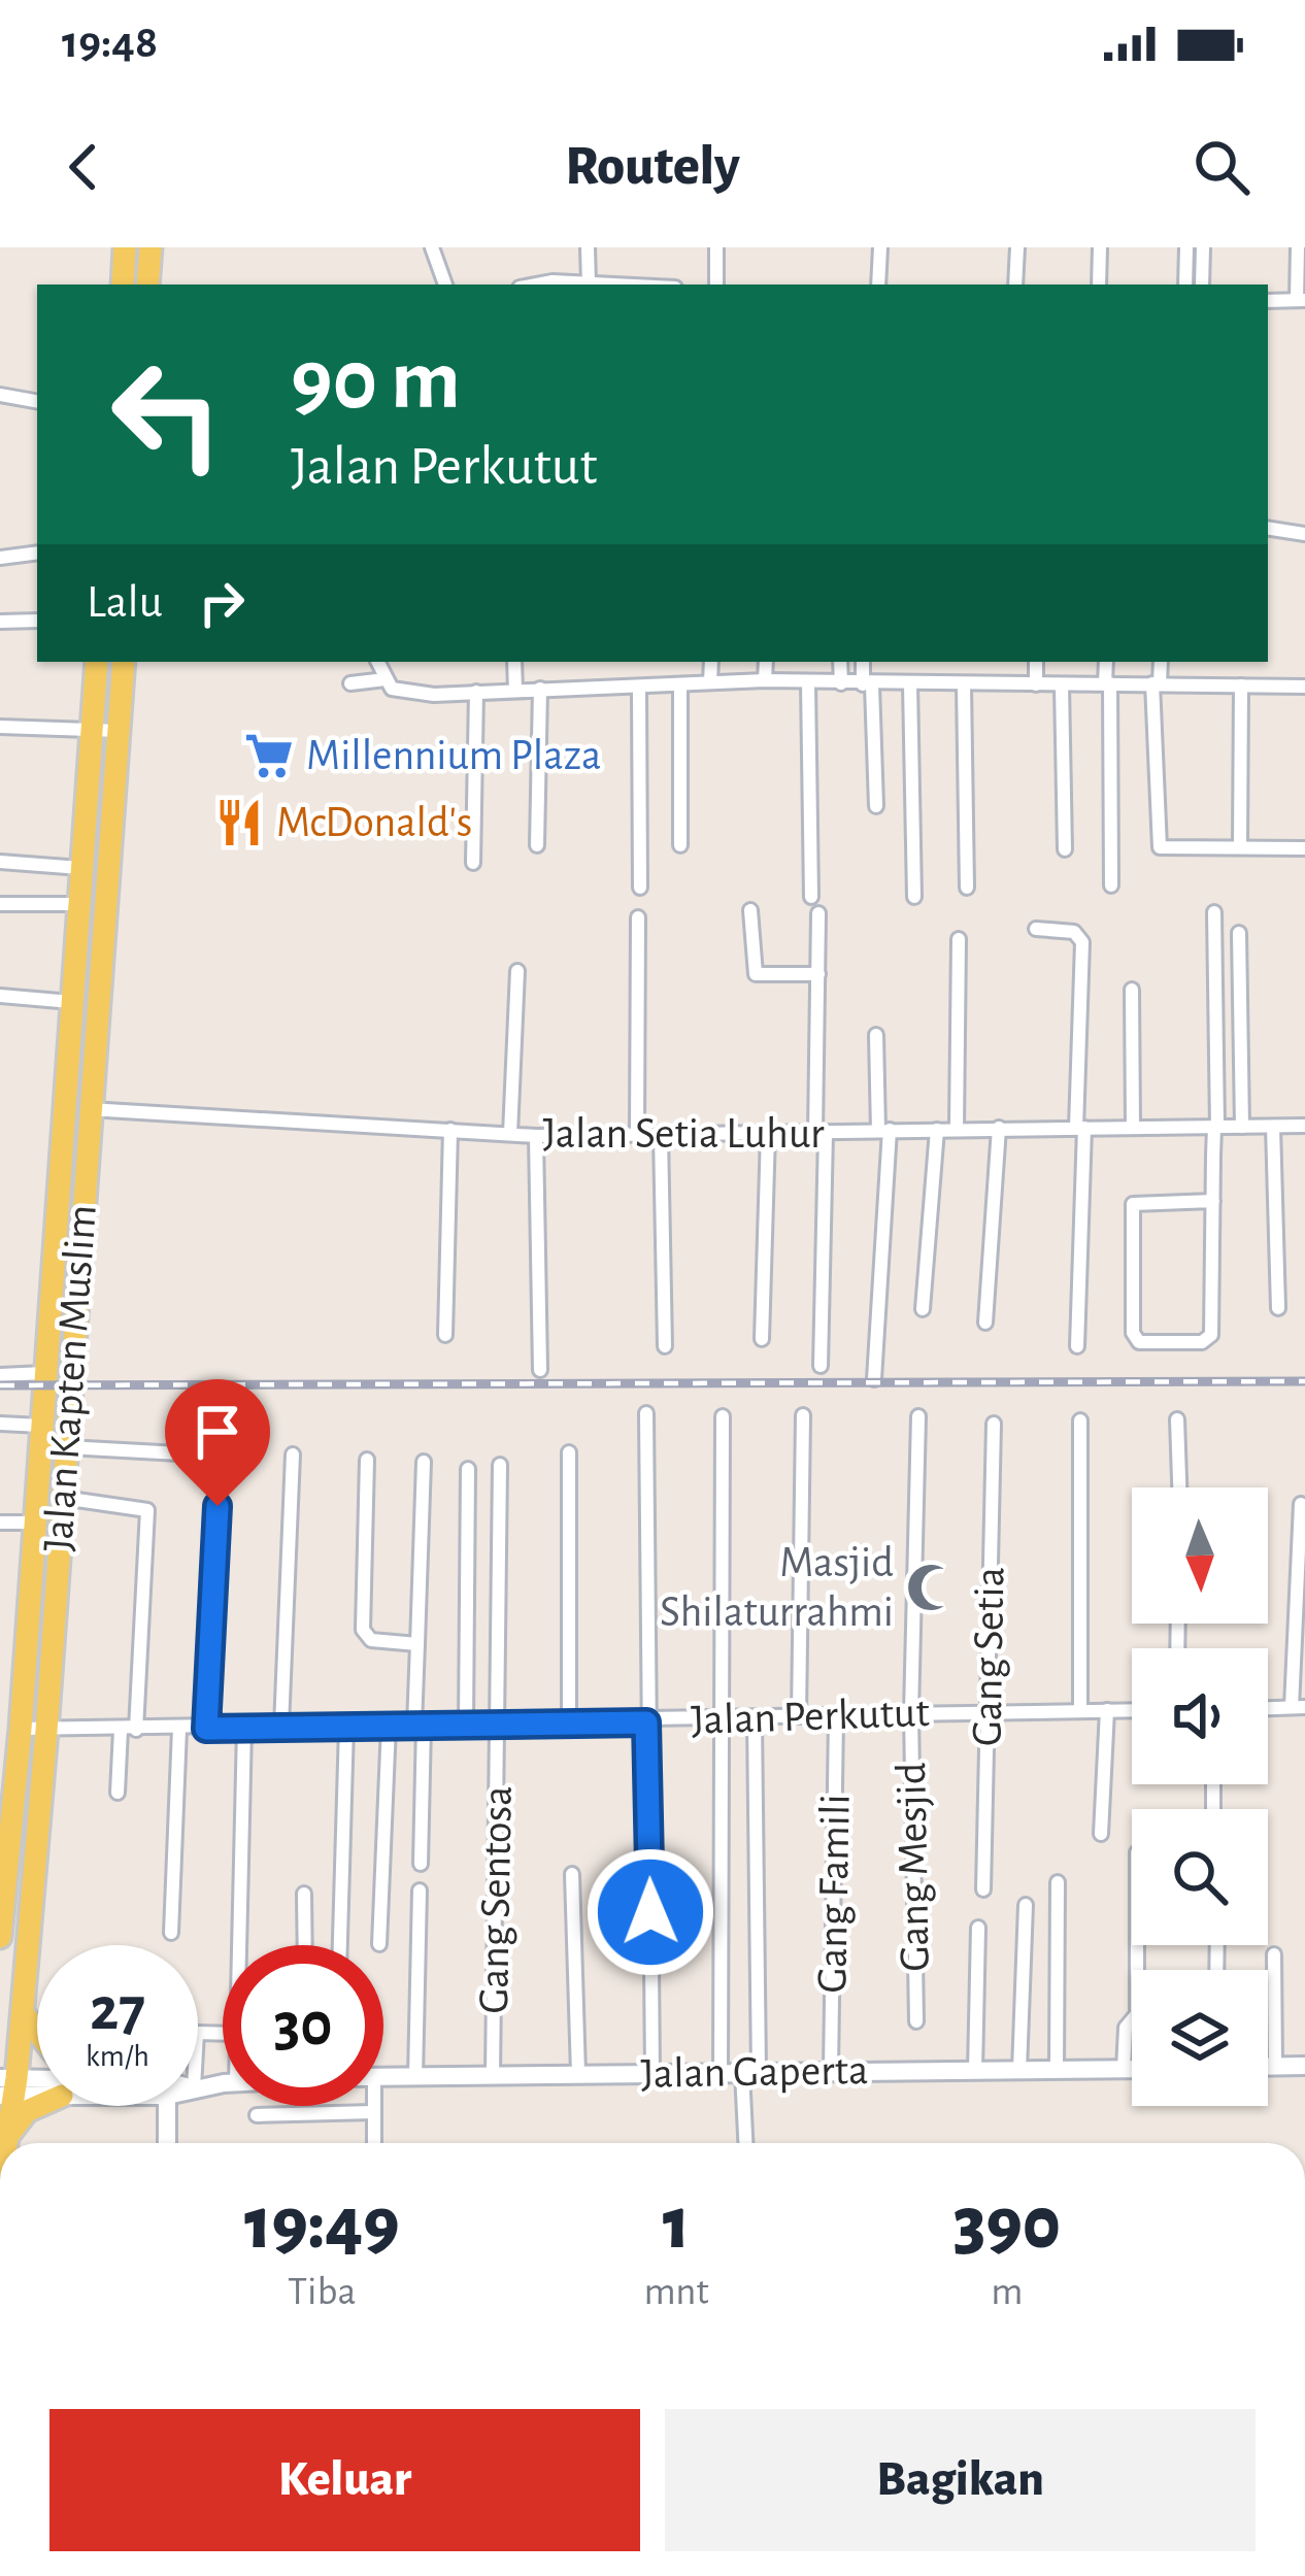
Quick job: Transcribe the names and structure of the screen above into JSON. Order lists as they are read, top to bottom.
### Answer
{
  "streets": {
    "main road": ["Jalan Kapten Muslim"],
    "street": [
      "Jalan Setia Luhur",
      "Gang Setia",
      "Jalan Perkutut",
      "Gang Mesjid",
      "Gang Famili",
      "Gang Sentosa",
      "Jalan Gaperta"
    ]
  },
  "crossings": [
    ["Jalan Setia Luhur", "Jalan Kapten Muslim"],
    ["Jalan Kapten Muslim", "Jalan Perkutut"],
    ["Gang Setia", "Jalan Perkutut"],
    ["Jalan Perkutut", "Gang Mesjid"],
    ["Jalan Perkutut", "Gang Famili"],
    ["Jalan Perkutut", "Gang Sentosa"],
    ["Gang Famili", "Jalan Gaperta"],
    ["Gang Sentosa", "Jalan Gaperta"]
  ],
  "places": {
    "supermarket": ["Millennium Plaza"],
    "restaurant": ["McDonald's"],
    "mosque": ["Masjid Shilaturrahmi"]
  },
  "north": "bottom",
  "page": {
    "status": "19:48",
    "header": "Routely",
    "turn": ["90 m", "Jalan Perkutut"],
    "then": "Lalu",
    "speed": "27 km/h",
    "limit": "30",
    "eta": [
      "19:49",
      "Tiba",
      "1",
      "mnt",
      "390",
      "m"
    ],
    "buttons": ["Keluar", "Bagikan"]
  }
}
